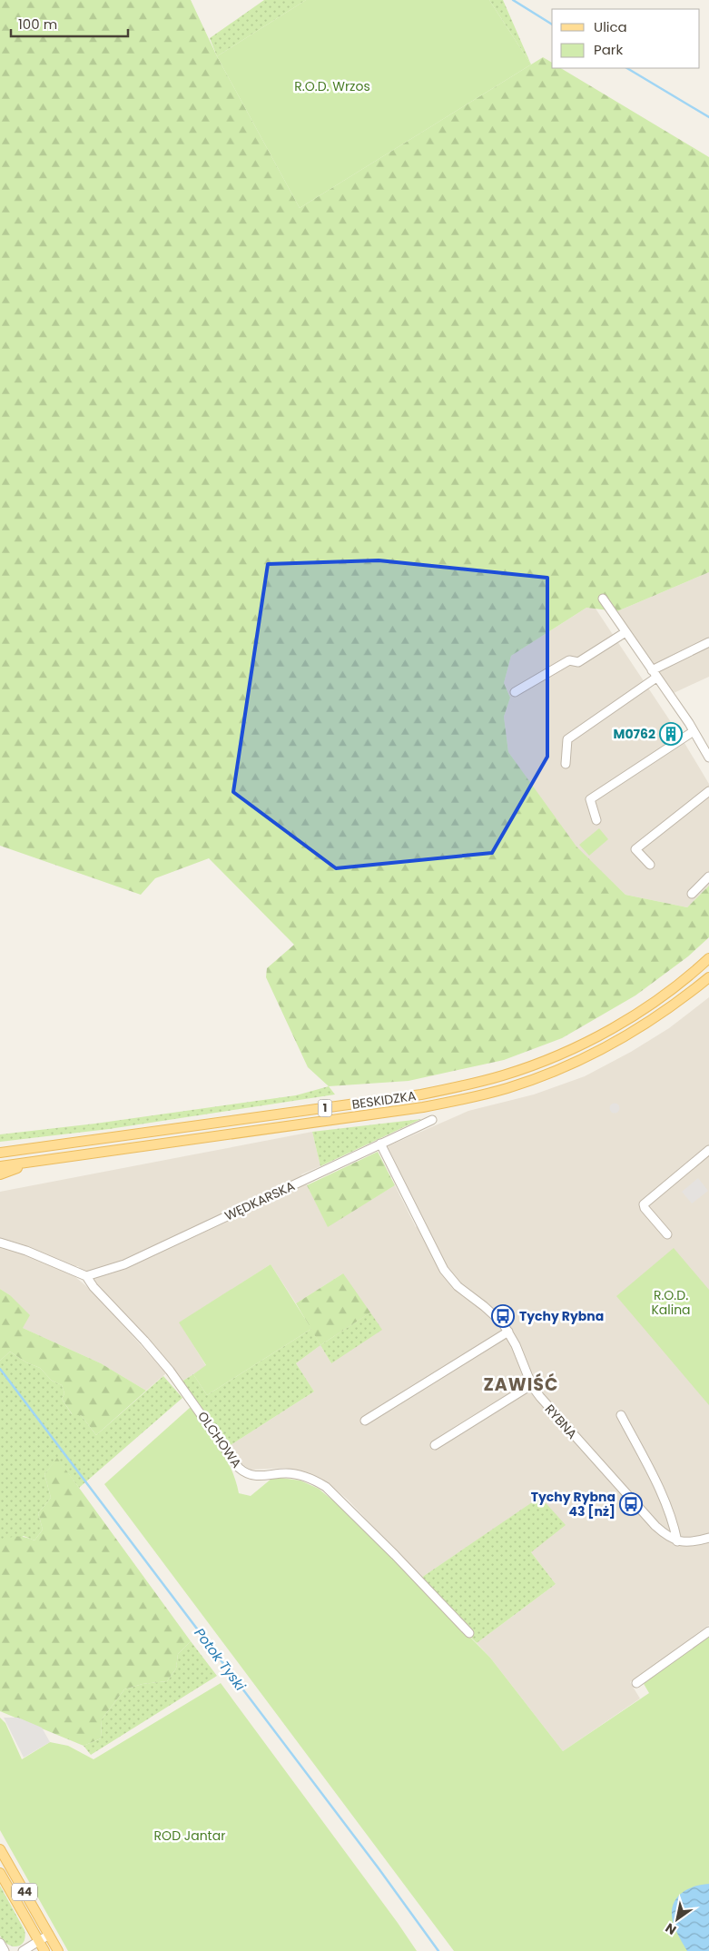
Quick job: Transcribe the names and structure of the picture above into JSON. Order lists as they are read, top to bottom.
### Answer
{
  "streets": {
    "main road": ["BESKIDZKA", "1", "44"],
    "street": ["WĘDKARSKA", "RYBNA", "OLCHOWA"]
  },
  "crossings": [
    ["WĘDKARSKA", "RYBNA"],
    ["WĘDKARSKA", "OLCHOWA"]
  ],
  "districts": ["ZAWIŚĆ"],
  "water": ["Potok Tyski"],
  "parks": ["R.O.D. Wrzos", "R.O.D. Kalina", "ROD Jantar"],
  "places": {
    "building": ["M0762"],
    "bus stop": ["Tychy Rybna", "Tychy Rybna 43 [nż]"]
  },
  "legend": ["Ulica", "Park"],
  "scale_bar": "100 m",
  "north": "bottom left"
}
